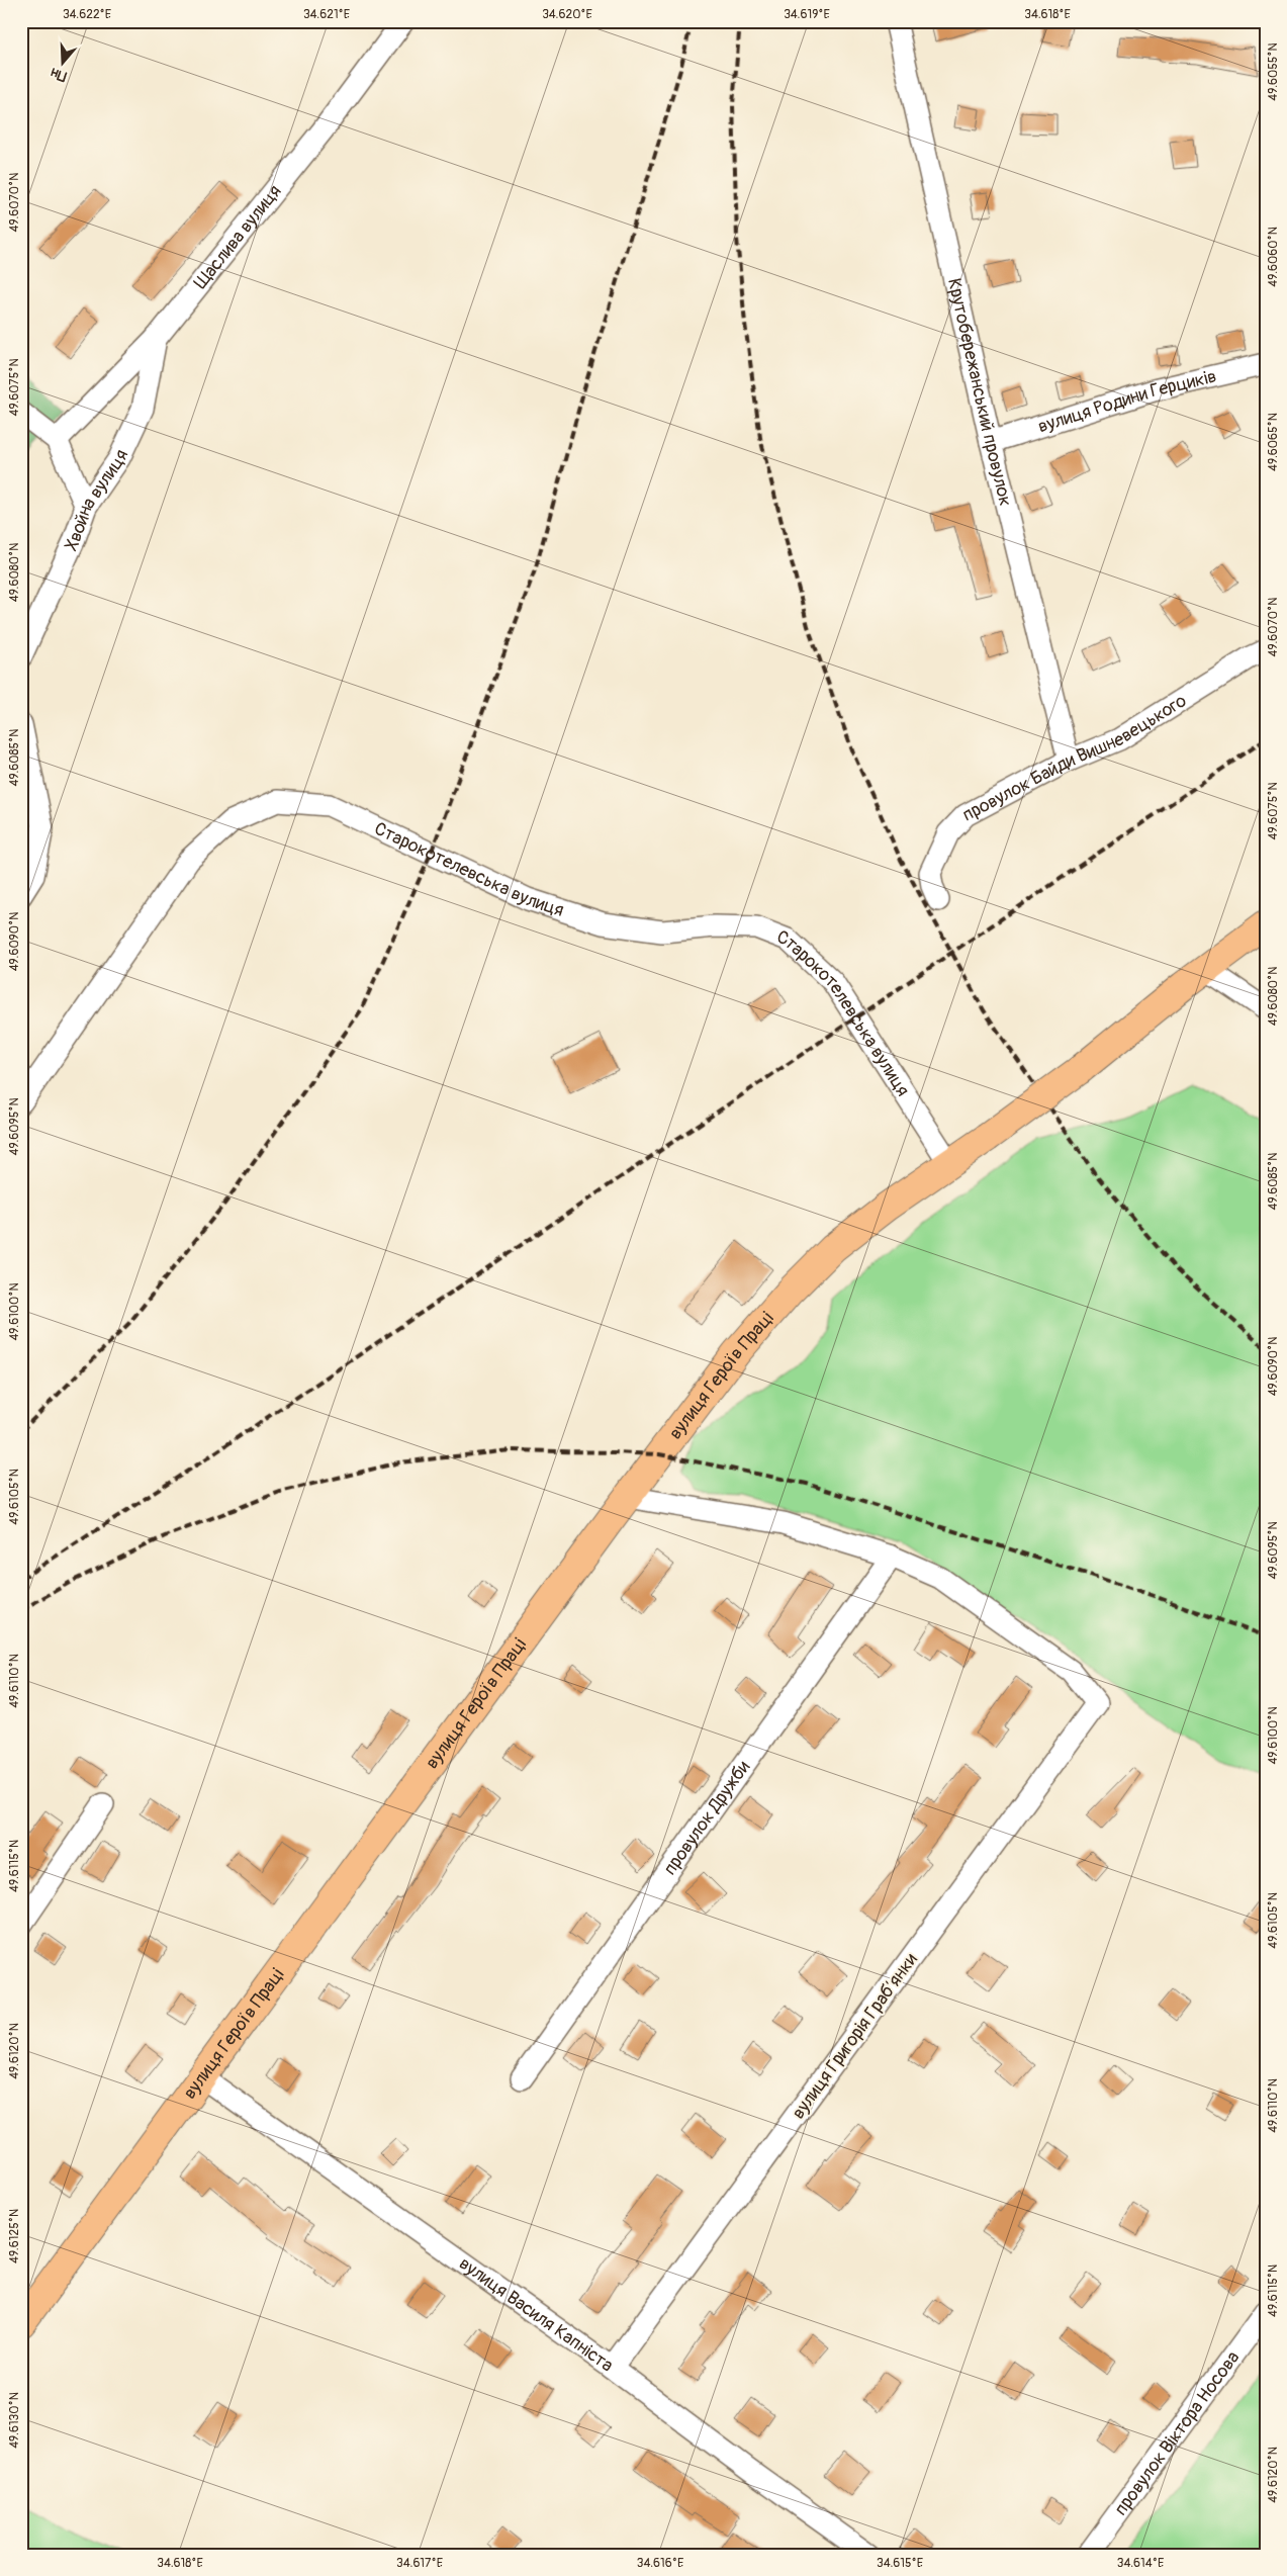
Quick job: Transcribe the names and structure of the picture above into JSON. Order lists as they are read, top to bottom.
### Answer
{
  "streets": {
    "main road": ["вулиця Героїв Праці"],
    "street": [
      "Щаслива вулиця",
      "Крутобережанський провулок",
      "вулиця Родини Герциків",
      "Хвойна вулиця",
      "провулок Байди Вишневецького",
      "Старокотелевська вулиця",
      "провулок Дружби",
      "вулиця Григорія Грабʼянки",
      "вулиця Василя Капніста",
      "провулок Віктора Носова"
    ]
  },
  "crossings": [
    ["Щаслива вулиця", "Хвойна вулиця"],
    ["Крутобережанський провулок", "вулиця Родини Герциків"],
    ["Крутобережанський провулок", "провулок Байди Вишневецького"],
    ["Старокотелевська вулиця", "вулиця Героїв Праці"],
    ["вулиця Героїв Праці", "вулиця Василя Капніста"],
    ["провулок Дружби", "вулиця Григорія Грабʼянки"],
    ["вулиця Григорія Грабʼянки", "вулиця Василя Капніста"]
  ],
  "north": "bottom",
  "coordinates": [
    "34.622°E",
    "34.621°E",
    "34.620°E",
    "34.619°E",
    "34.618°E",
    "49.6055°N",
    "49.6070°N",
    "49.6060°N",
    "49.6075°N",
    "49.6065°N",
    "49.6080°N",
    "49.6085°N",
    "49.6090°N",
    "49.6095°N",
    "49.6100°N",
    "49.6105°N",
    "49.6110°N",
    "49.6115°N",
    "49.6120°N",
    "49.6125°N",
    "49.6130°N",
    "34.617°E",
    "34.616°E",
    "34.615°E",
    "34.614°E"
  ]
}
